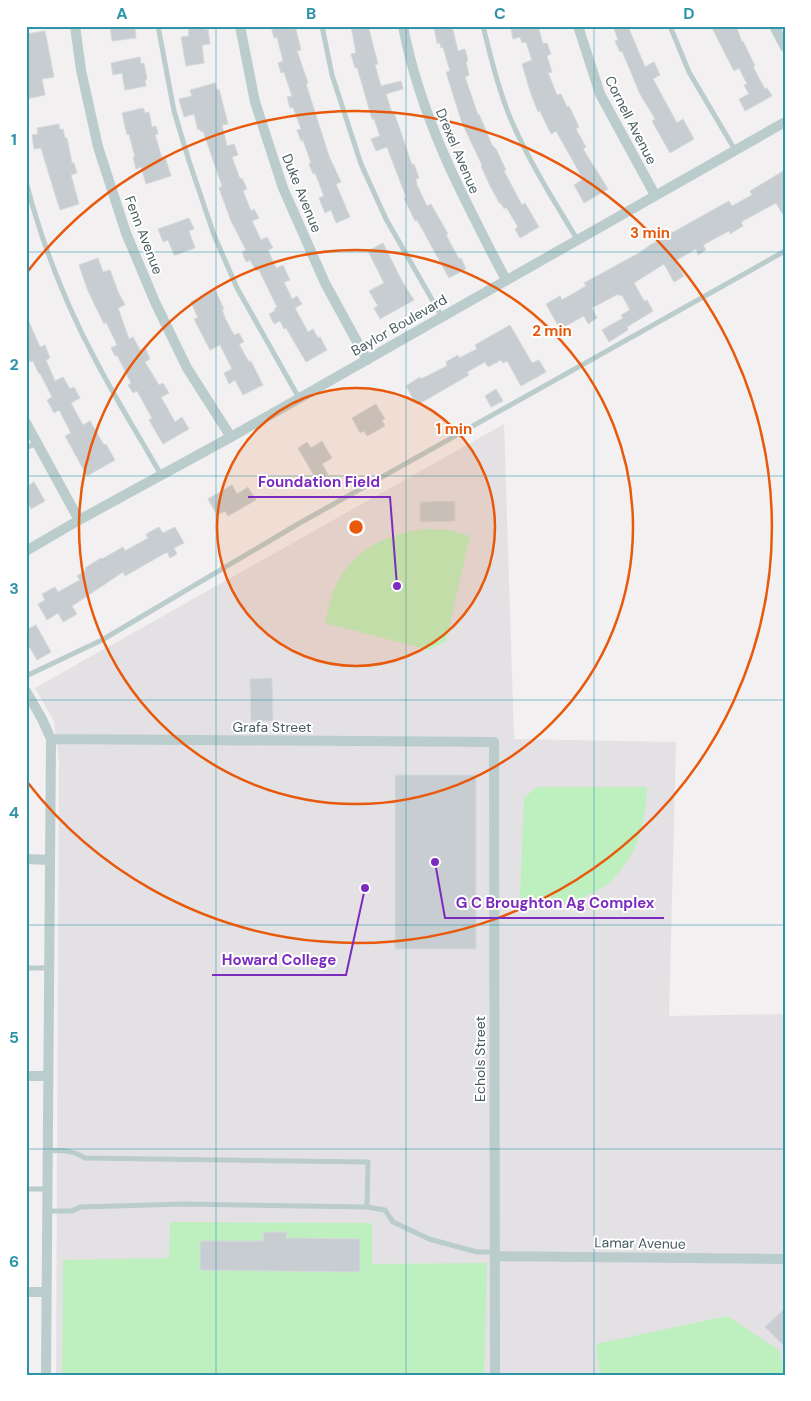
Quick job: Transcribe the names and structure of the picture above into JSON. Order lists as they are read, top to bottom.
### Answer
{
  "streets": {
    "street": [
      "Cornell Avenue",
      "Drexel Avenue",
      "Duke Avenue",
      "Fenn Avenue",
      "Baylor Boulevard",
      "Grafa Street",
      "Echols Street",
      "Lamar Avenue"
    ]
  },
  "crossings": [
    ["Cornell Avenue", "Baylor Boulevard"],
    ["Drexel Avenue", "Baylor Boulevard"],
    ["Duke Avenue", "Baylor Boulevard"],
    ["Fenn Avenue", "Baylor Boulevard"],
    ["Grafa Street", "Echols Street"],
    ["Echols Street", "Lamar Avenue"]
  ],
  "places": ["Foundation Field", "G C Broughton Ag Complex", "Howard College"],
  "grid": {
    "columns": [
      "A",
      "B",
      "C",
      "D"
    ],
    "rows": [
      "1",
      "2",
      "3",
      "4",
      "5",
      "6"
    ]
  },
  "rings": ["3 min", "2 min", "1 min"]
}
